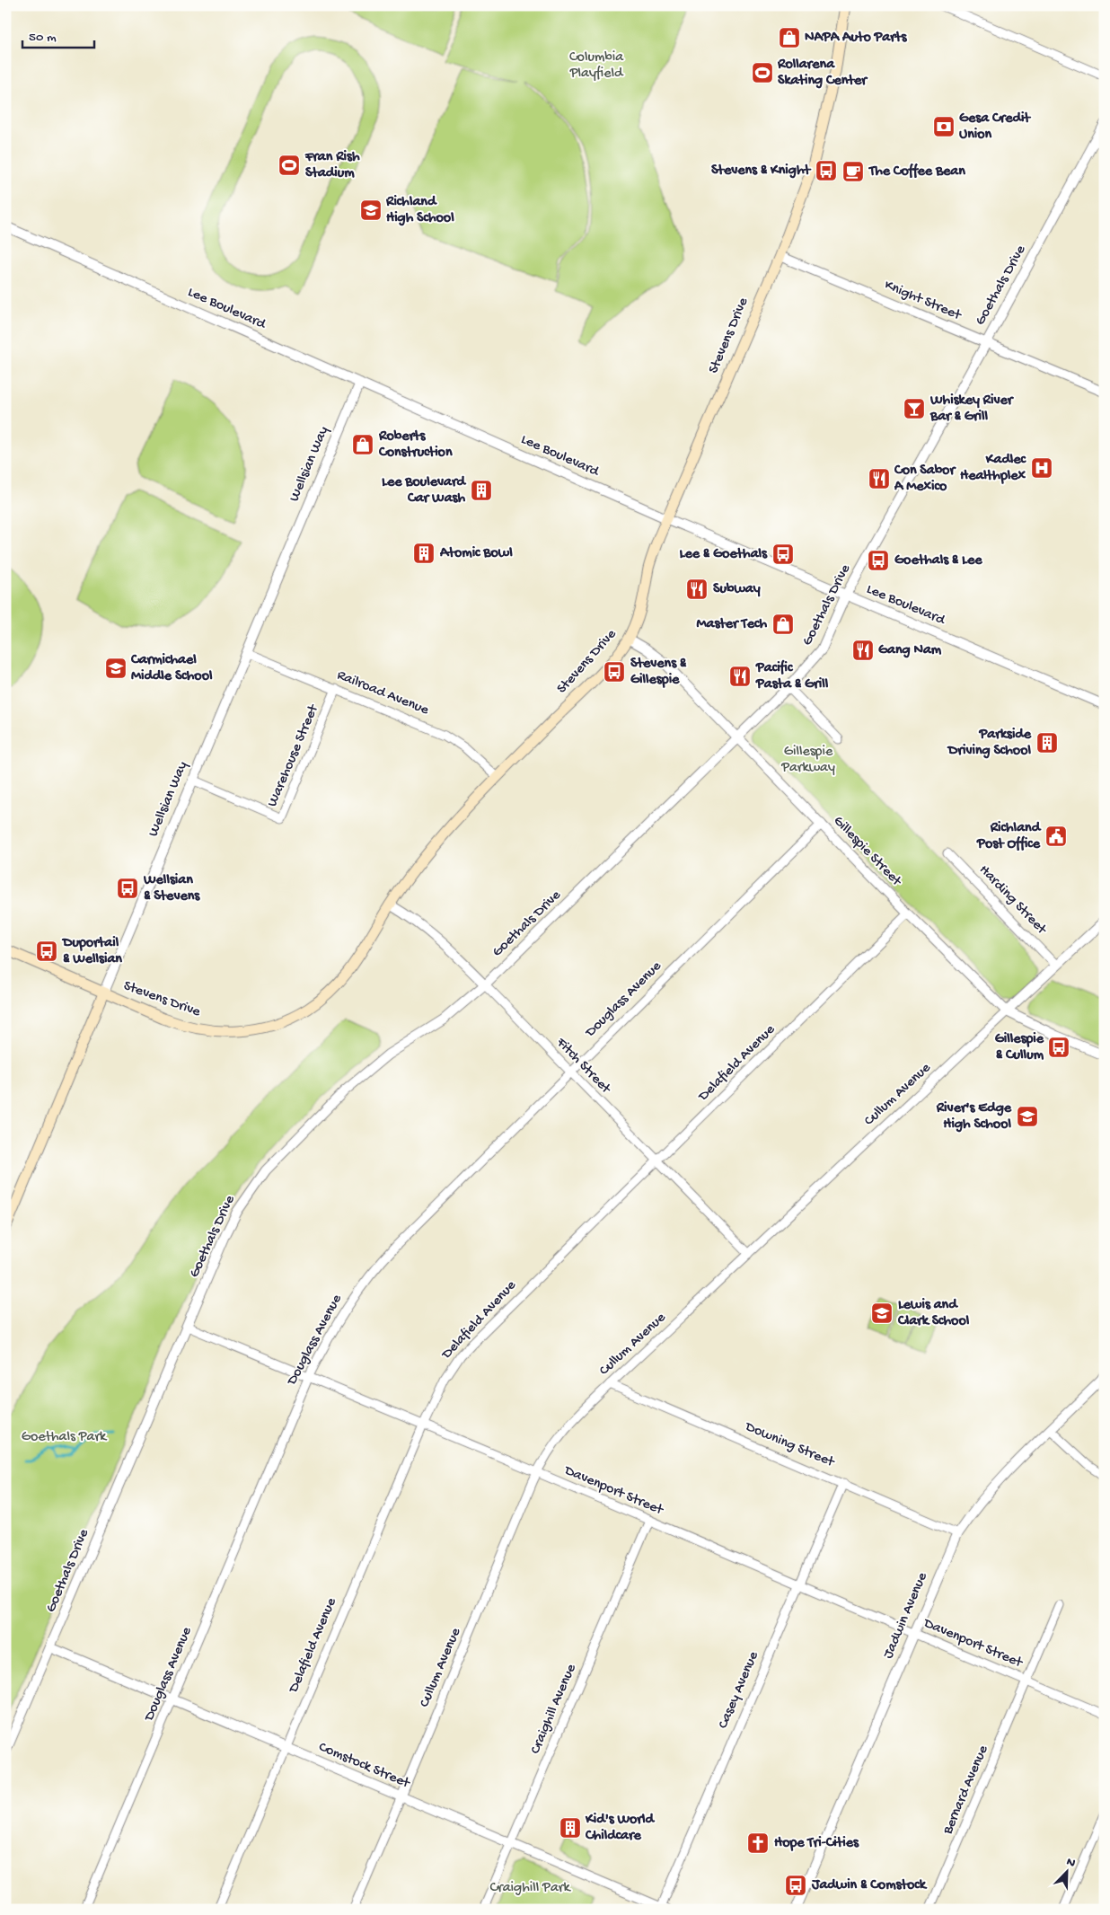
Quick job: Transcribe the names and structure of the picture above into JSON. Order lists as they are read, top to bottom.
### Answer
{
  "streets": {
    "main road": ["Stevens Drive", "Wellsian Way"],
    "street": [
      "Goethals Drive",
      "Knight Street",
      "Lee Boulevard",
      "Railroad Avenue",
      "Warehouse Street",
      "Gillespie Street",
      "Harding Street",
      "Douglass Avenue",
      "Delafield Avenue",
      "Fitch Street",
      "Cullum Avenue",
      "Downing Street",
      "Davenport Street",
      "Jadwin Avenue",
      "Casey Avenue",
      "Craighill Avenue",
      "Comstock Street",
      "Bernard Avenue"
    ]
  },
  "crossings": [
    ["Goethals Drive", "Knight Street"],
    ["Goethals Drive", "Lee Boulevard"],
    ["Goethals Drive", "Gillespie Street"],
    ["Goethals Drive", "Fitch Street"],
    ["Goethals Drive", "Davenport Street"],
    ["Goethals Drive", "Comstock Street"],
    ["Knight Street", "Stevens Drive"],
    ["Lee Boulevard", "Stevens Drive"],
    ["Lee Boulevard", "Wellsian Way"],
    ["Stevens Drive", "Wellsian Way"],
    ["Stevens Drive", "Railroad Avenue"],
    ["Stevens Drive", "Gillespie Street"],
    ["Stevens Drive", "Fitch Street"],
    ["Wellsian Way", "Railroad Avenue"],
    ["Wellsian Way", "Warehouse Street"],
    ["Railroad Avenue", "Warehouse Street"],
    ["Gillespie Street", "Douglass Avenue"],
    ["Gillespie Street", "Delafield Avenue"],
    ["Gillespie Street", "Cullum Avenue"],
    ["Harding Street", "Cullum Avenue"],
    ["Douglass Avenue", "Fitch Street"],
    ["Douglass Avenue", "Davenport Street"],
    ["Douglass Avenue", "Comstock Street"],
    ["Delafield Avenue", "Fitch Street"],
    ["Delafield Avenue", "Davenport Street"],
    ["Delafield Avenue", "Comstock Street"],
    ["Fitch Street", "Cullum Avenue"],
    ["Cullum Avenue", "Downing Street"],
    ["Cullum Avenue", "Davenport Street"],
    ["Cullum Avenue", "Comstock Street"],
    ["Downing Street", "Jadwin Avenue"],
    ["Downing Street", "Casey Avenue"],
    ["Davenport Street", "Jadwin Avenue"],
    ["Davenport Street", "Casey Avenue"],
    ["Davenport Street", "Craighill Avenue"],
    ["Davenport Street", "Bernard Avenue"],
    ["Casey Avenue", "Comstock Street"],
    ["Craighill Avenue", "Comstock Street"]
  ],
  "parks": [
    "Columbia Playfield",
    "Gillespie Parkway",
    "Goethals Park",
    "Craighill Park"
  ],
  "places": {
    "shop": ["NAPA Auto Parts", "Roberts Construction", "Master Tech"],
    "sports": ["Rollarena Skating Center", "Fran Rish Stadium"],
    "bank": ["Gesa Credit Union"],
    "bus stop": [
      "Stevens & Knight",
      "Lee & Goethals",
      "Goethals & Lee",
      "Stevens & Gillespie",
      "Wellsian & Stevens",
      "Duportail & Wellsian",
      "Gillespie & Cullum",
      "Jadwin & Comstock"
    ],
    "cafe": ["The Coffee Bean"],
    "school or university": [
      "Richland High School",
      "Carmichael Middle School",
      "River's Edge High School",
      "Lewis and Clark School"
    ],
    "bar": ["Whiskey River Bar & Grill"],
    "hospital": ["Kadlec Healthplex"],
    "restaurant": [
      "Con Sabor A Mexico",
      "Subway",
      "Gang Nam",
      "Pacific Pasta & Grill"
    ],
    "building": [
      "Lee Boulevard Car Wash",
      "Atomic Bowl",
      "Parkside Driving School",
      "Kid's World Childcare"
    ],
    "public building": ["Richland Post Office"],
    "church": ["Hope Tri-Cities"]
  },
  "scale_bar": "50 m",
  "north": "top right"
}
